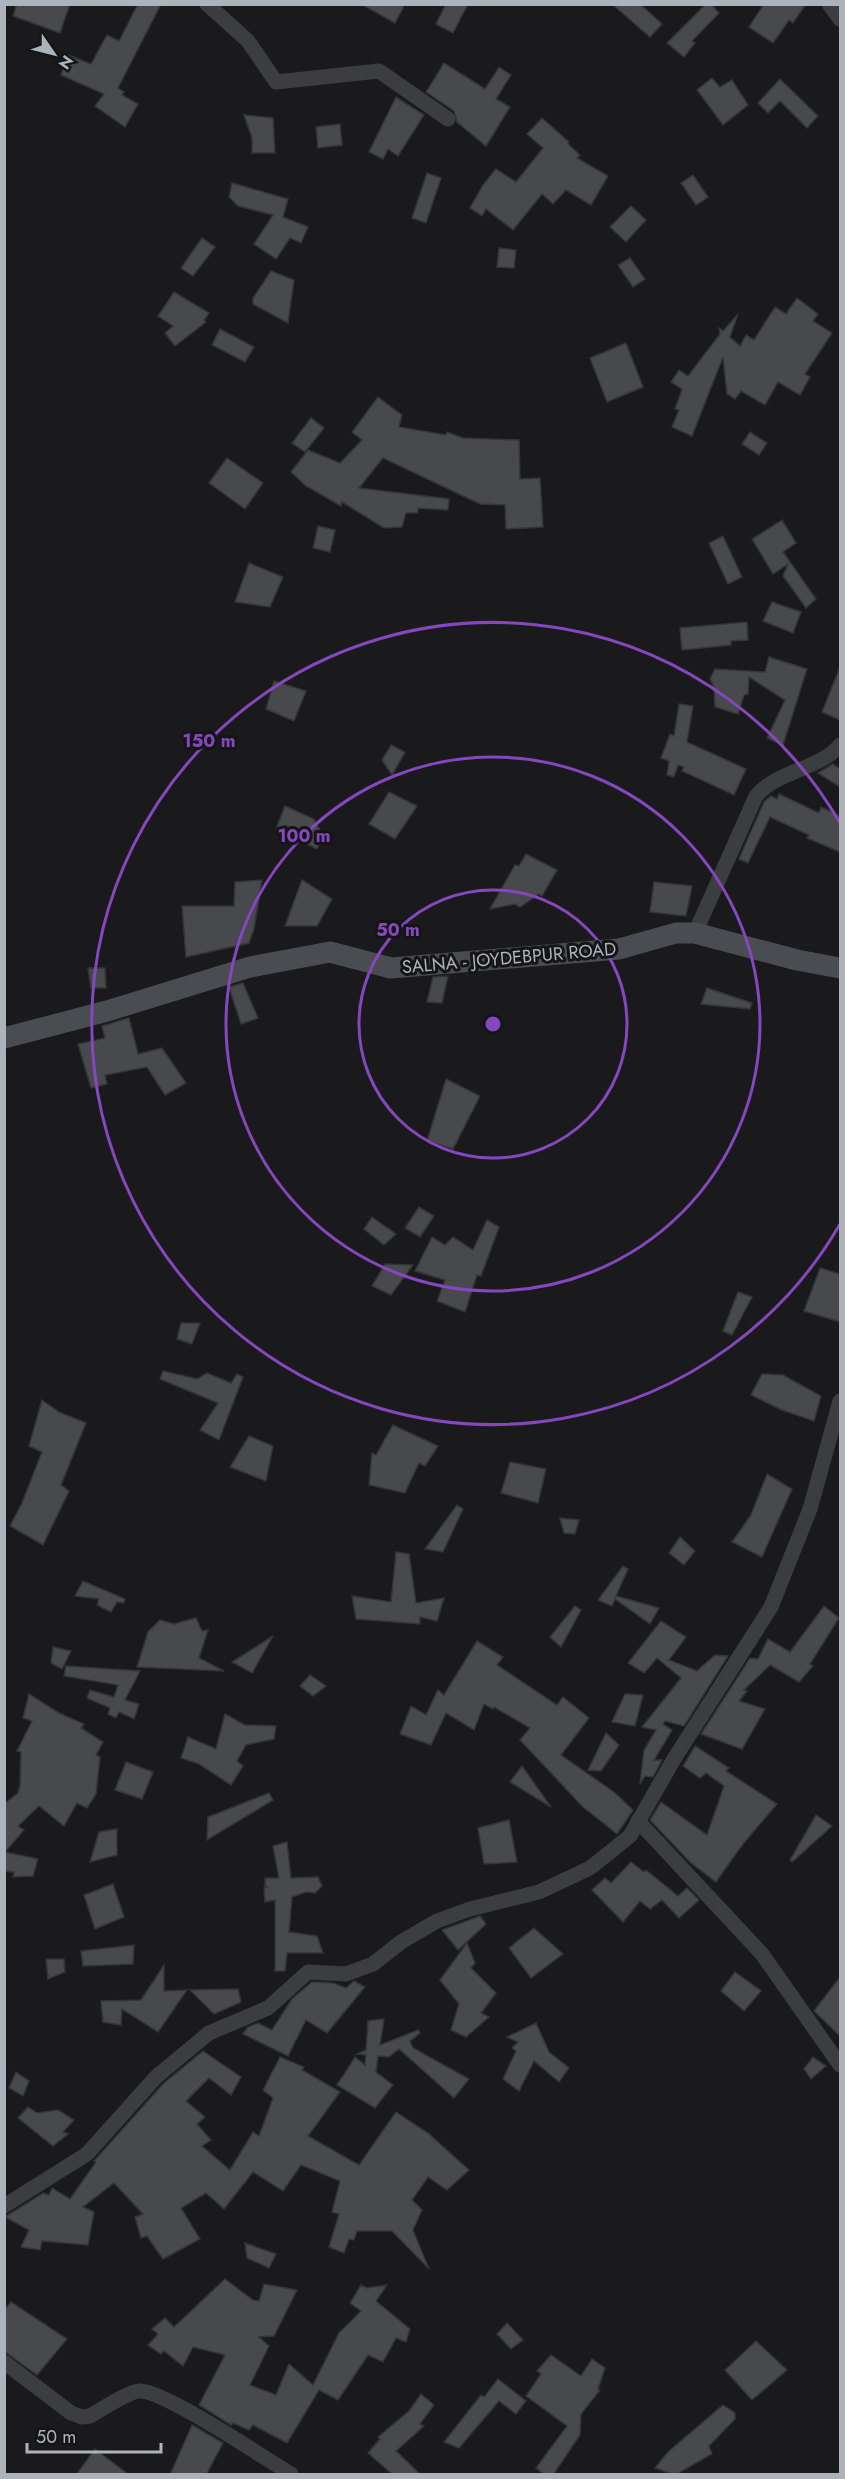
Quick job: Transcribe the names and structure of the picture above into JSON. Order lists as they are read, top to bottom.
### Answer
{
  "streets": {
    "main road": ["SALNA - JOYDEBPUR ROAD"]
  },
  "scale_bar": "50 m",
  "north": "bottom right",
  "rings": ["150 m", "100 m", "50 m"]
}
